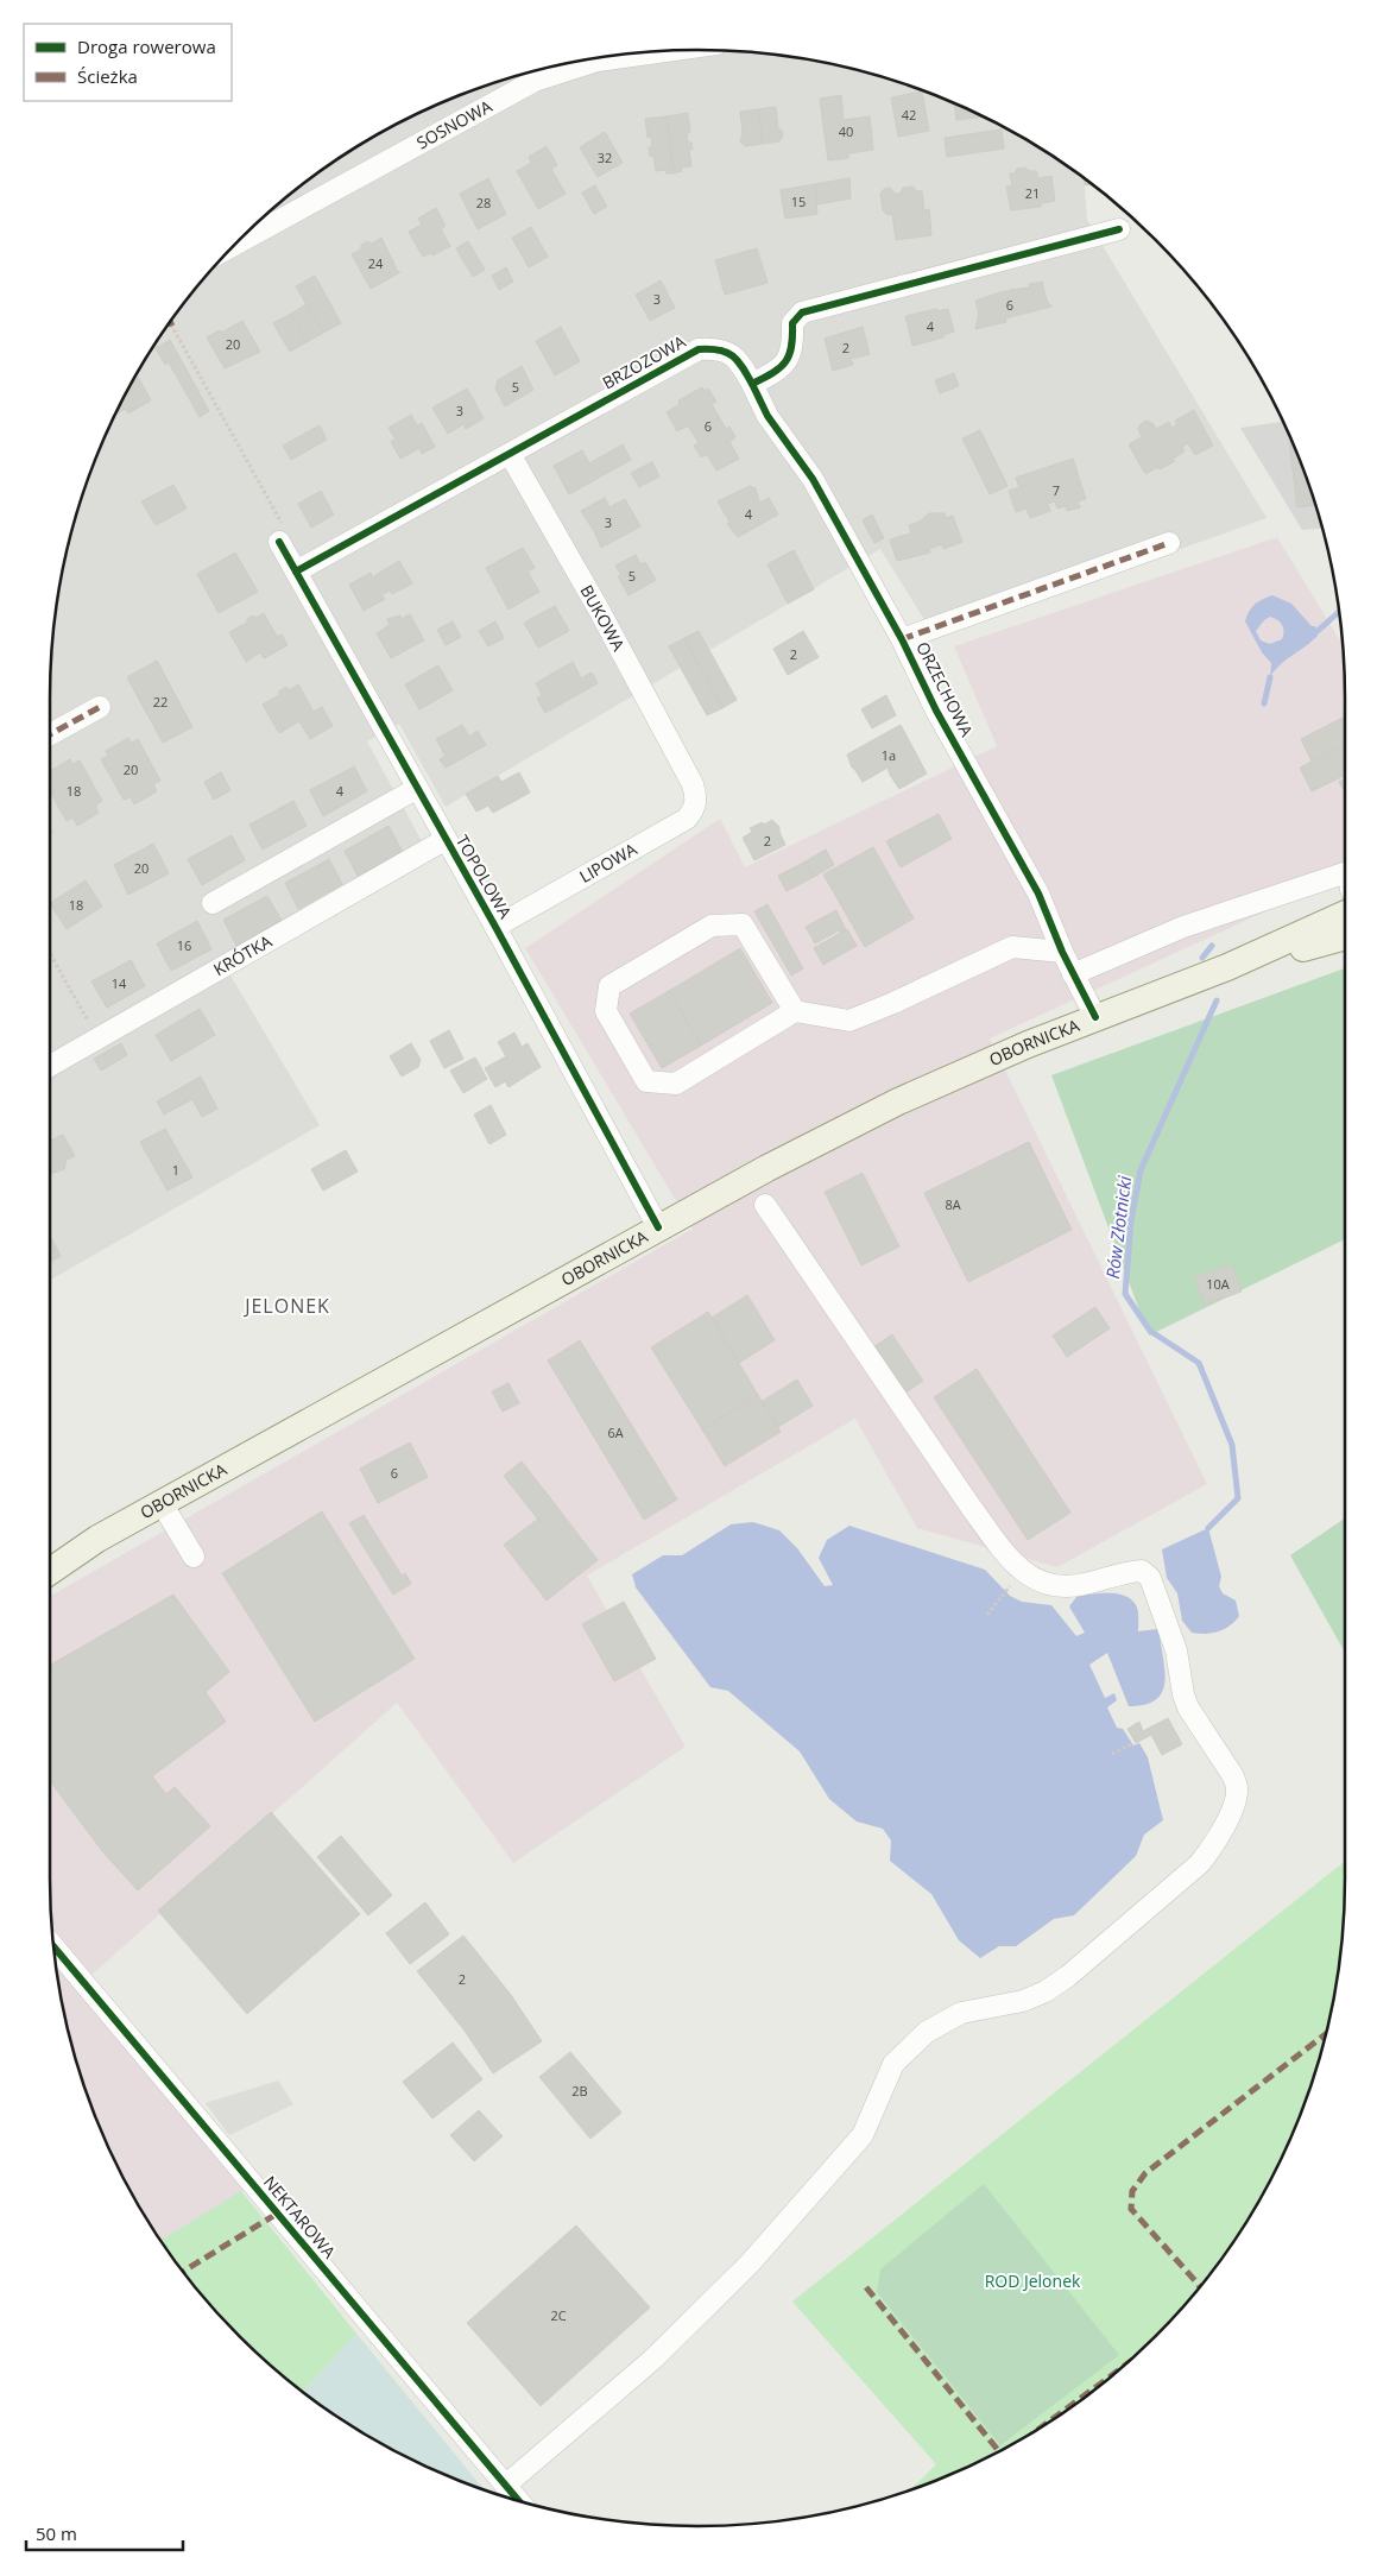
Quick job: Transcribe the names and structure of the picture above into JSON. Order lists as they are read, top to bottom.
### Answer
{
  "streets": {
    "main road": ["OBORNICKA"],
    "street": [
      "SOSNOWA",
      "BRZOZOWA",
      "BUKOWA",
      "ORZECHOWA",
      "LIPOWA",
      "TOPOLOWA",
      "KRÓTKA",
      "NEKTAROWA"
    ]
  },
  "crossings": [
    ["BRZOZOWA", "BUKOWA"],
    ["BRZOZOWA", "ORZECHOWA"],
    ["BRZOZOWA", "TOPOLOWA"],
    ["BUKOWA", "LIPOWA"],
    ["ORZECHOWA", "OBORNICKA"],
    ["LIPOWA", "TOPOLOWA"],
    ["TOPOLOWA", "KRÓTKA"],
    ["TOPOLOWA", "OBORNICKA"]
  ],
  "districts": ["JELONEK"],
  "water": ["Rów Złotnicki"],
  "parks": ["ROD Jelonek"],
  "house_numbers": [
    "42",
    "40",
    "32",
    "21",
    "15",
    "28",
    "24",
    "3",
    "6",
    "4",
    "20",
    "2",
    "5",
    "3",
    "6",
    "7",
    "4",
    "3",
    "5",
    "2",
    "22",
    "1a",
    "20",
    "18",
    "4",
    "2",
    "20",
    "18",
    "16",
    "14",
    "1",
    "8A",
    "10A",
    "6A",
    "6",
    "2",
    "2B",
    "2C"
  ],
  "legend": ["Droga rowerowa", "Ścieżka"],
  "scale_bar": "50 m"
}
